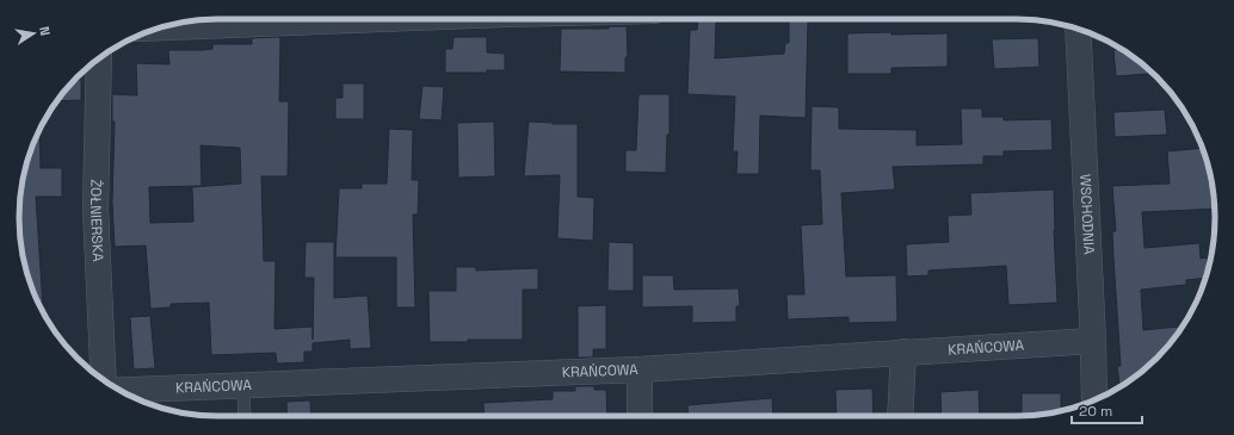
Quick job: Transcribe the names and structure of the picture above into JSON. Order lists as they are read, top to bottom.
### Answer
{
  "streets": {
    "street": ["WSCHODNIA", "ŻOŁNIERSKA", "KRAŃCOWA"]
  },
  "crossings": [
    ["WSCHODNIA", "KRAŃCOWA"]
  ],
  "scale_bar": "20 m",
  "north": "right"
}
